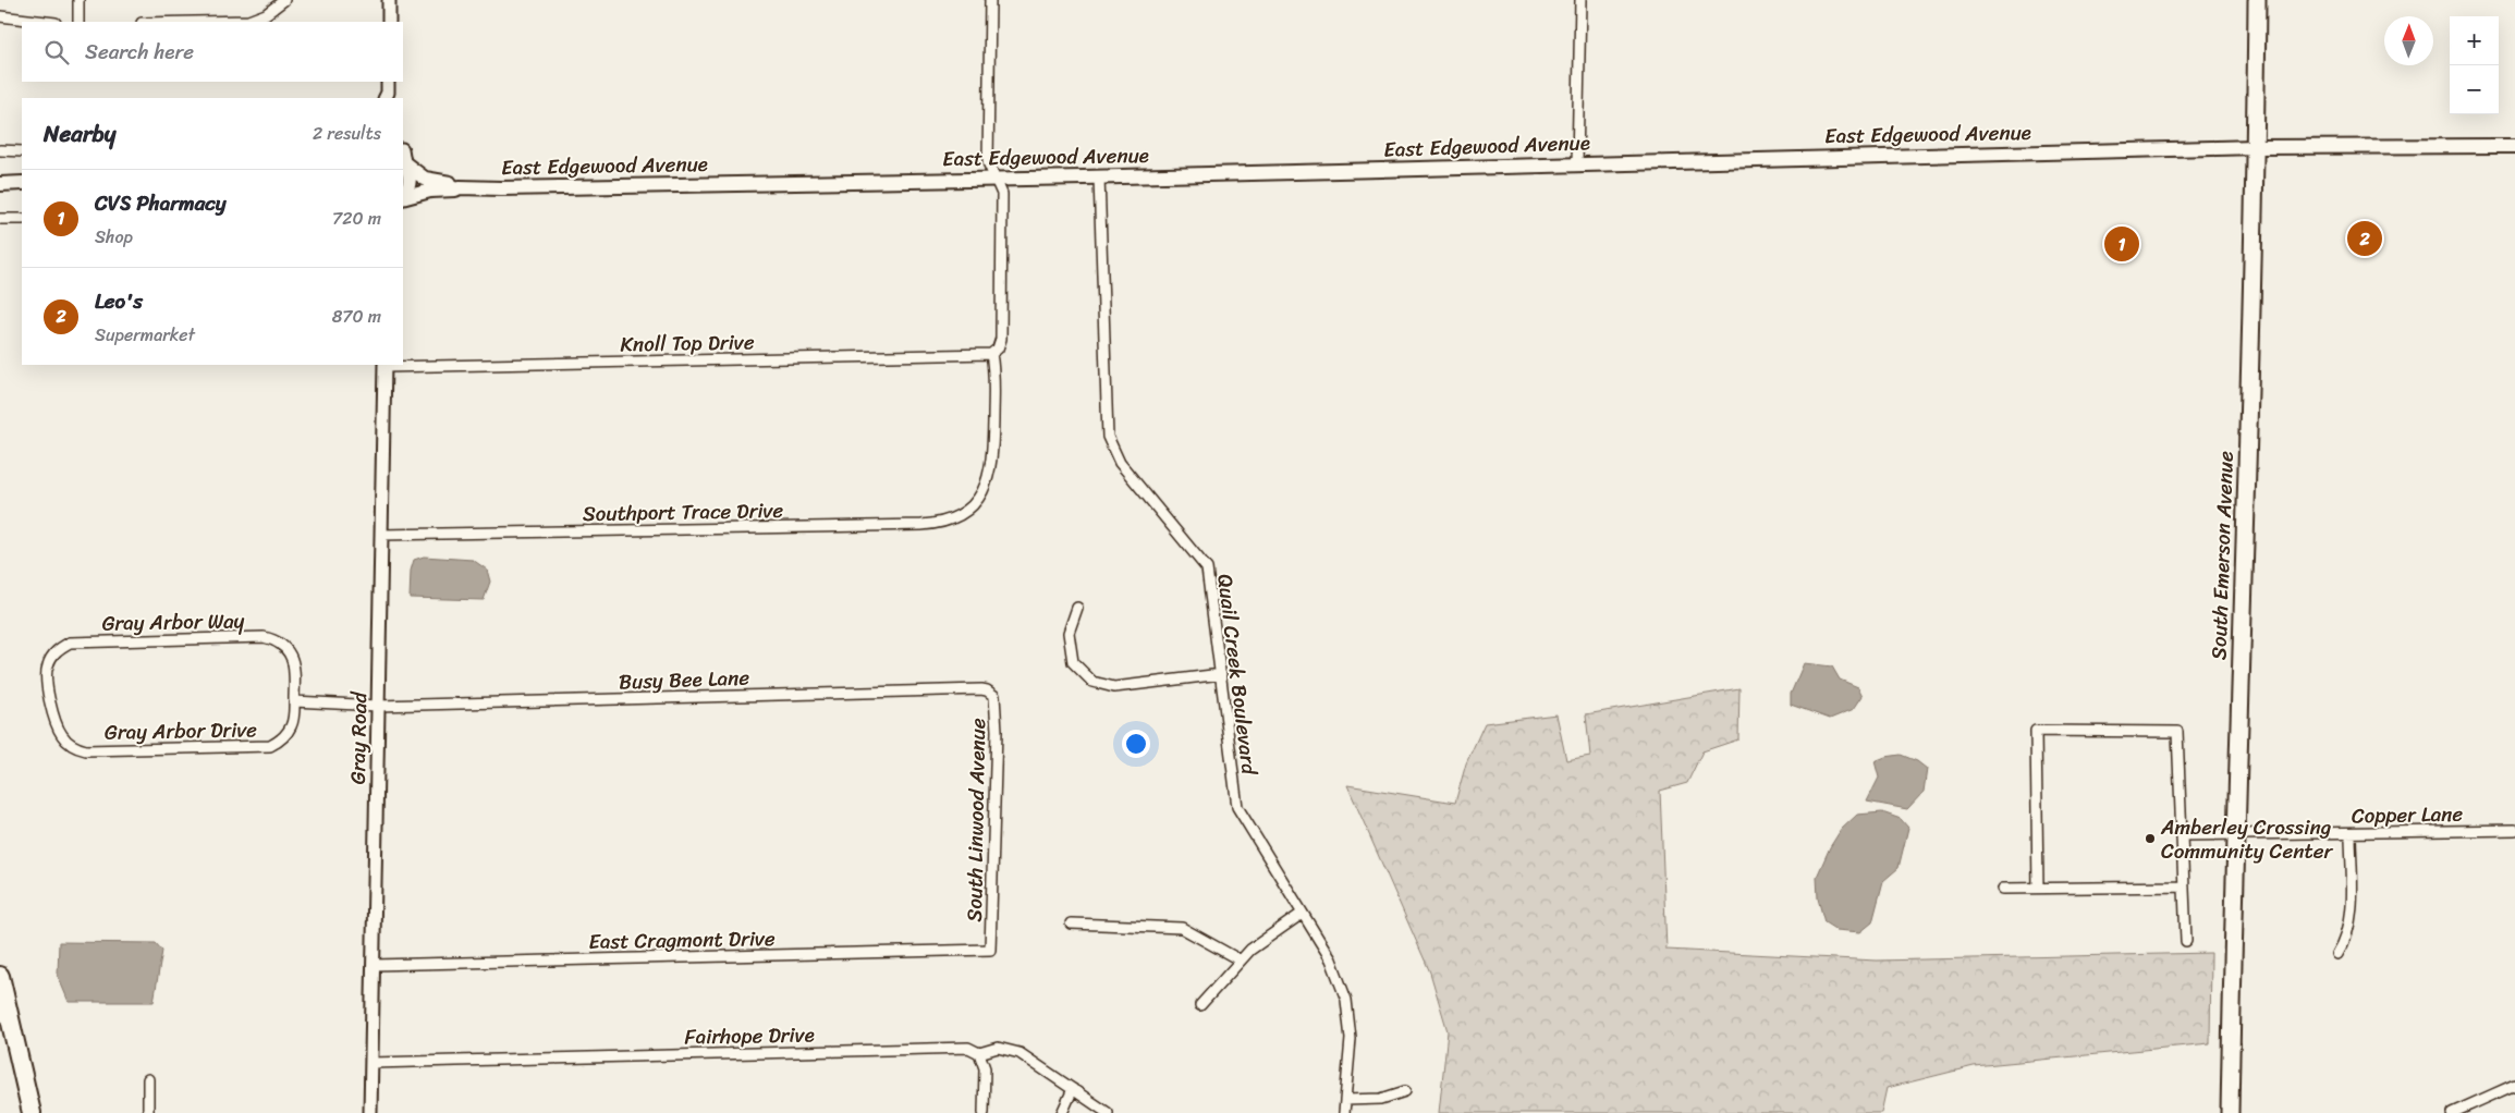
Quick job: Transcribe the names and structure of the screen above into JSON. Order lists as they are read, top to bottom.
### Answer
{
  "streets": {
    "main road": ["East Edgewood Avenue", "South Emerson Avenue"],
    "street": [
      "Knoll Top Drive",
      "Southport Trace Drive",
      "Gray Arbor Way",
      "Quail Creek Boulevard",
      "Busy Bee Lane",
      "Gray Arbor Drive",
      "Gray Road",
      "Copper Lane",
      "South Linwood Avenue",
      "East Cragmont Drive",
      "Fairhope Drive"
    ]
  },
  "crossings": [
    ["East Edgewood Avenue", "South Emerson Avenue"],
    ["East Edgewood Avenue", "Quail Creek Boulevard"],
    ["Knoll Top Drive", "Southport Trace Drive"],
    ["Knoll Top Drive", "Gray Road"],
    ["Southport Trace Drive", "Gray Road"],
    ["South Emerson Avenue", "Copper Lane"],
    ["Gray Arbor Way", "Gray Arbor Drive"],
    ["Busy Bee Lane", "Gray Road"],
    ["Busy Bee Lane", "South Linwood Avenue"],
    ["Gray Road", "East Cragmont Drive"],
    ["Gray Road", "Fairhope Drive"],
    ["South Linwood Avenue", "East Cragmont Drive"]
  ],
  "places": ["Amberley Crossing Community Center"],
  "north": "top",
  "page": {
    "map_buttons": ["+", "−"],
    "search": "Search here",
    "heading": ["Nearby", "2 results"],
    "list": [
      {
        "mark": "1",
        "name": "CVS Pharmacy",
        "note": "Shop",
        "value": "720 m"
      },
      {
        "mark": "2",
        "name": "Leo's",
        "note": "Supermarket",
        "value": "870 m"
      }
    ],
    "pins": ["2", "1"]
  }
}
